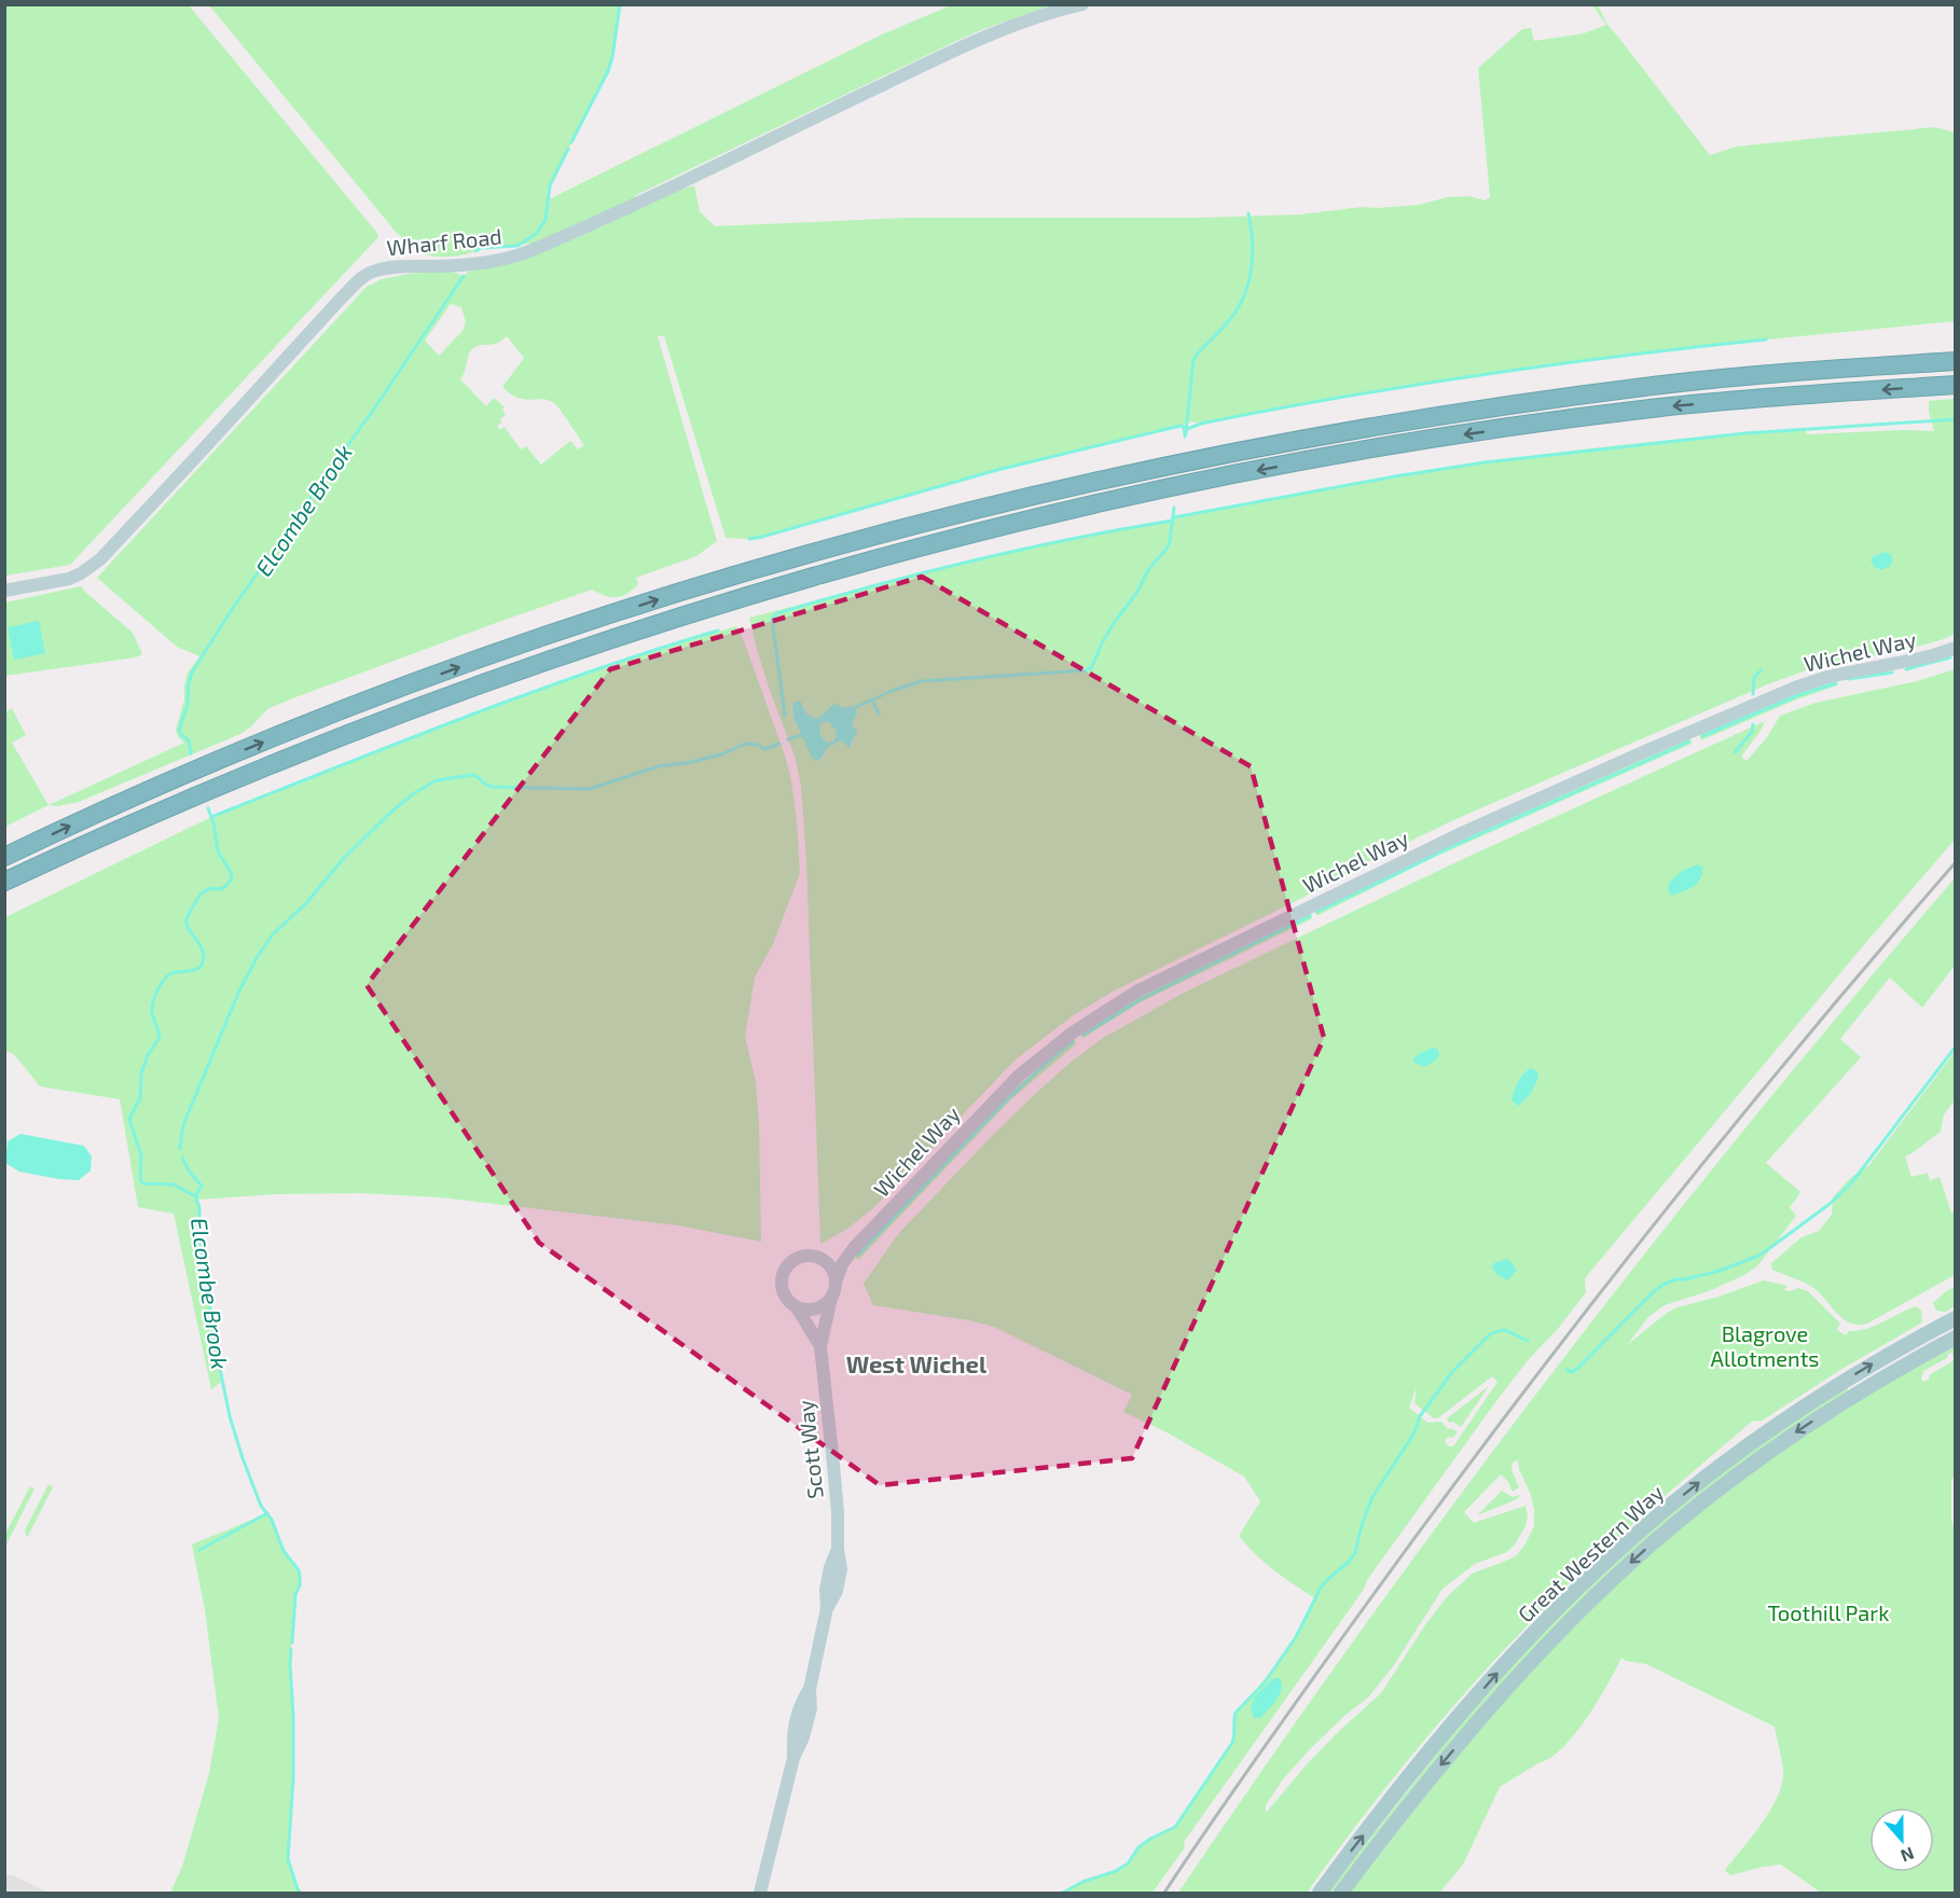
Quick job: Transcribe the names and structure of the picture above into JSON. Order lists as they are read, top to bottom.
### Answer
{
  "streets": {
    "main road": ["Great Western Way"],
    "street": ["Wharf Road", "Wichel Way", "Scott Way"]
  },
  "crossings": [
    ["Wichel Way", "Scott Way"]
  ],
  "districts": ["West Wichel"],
  "water": ["Elcombe Brook"],
  "parks": ["Blagrove Allotments", "Toothill Park"],
  "north": "bottom"
}
